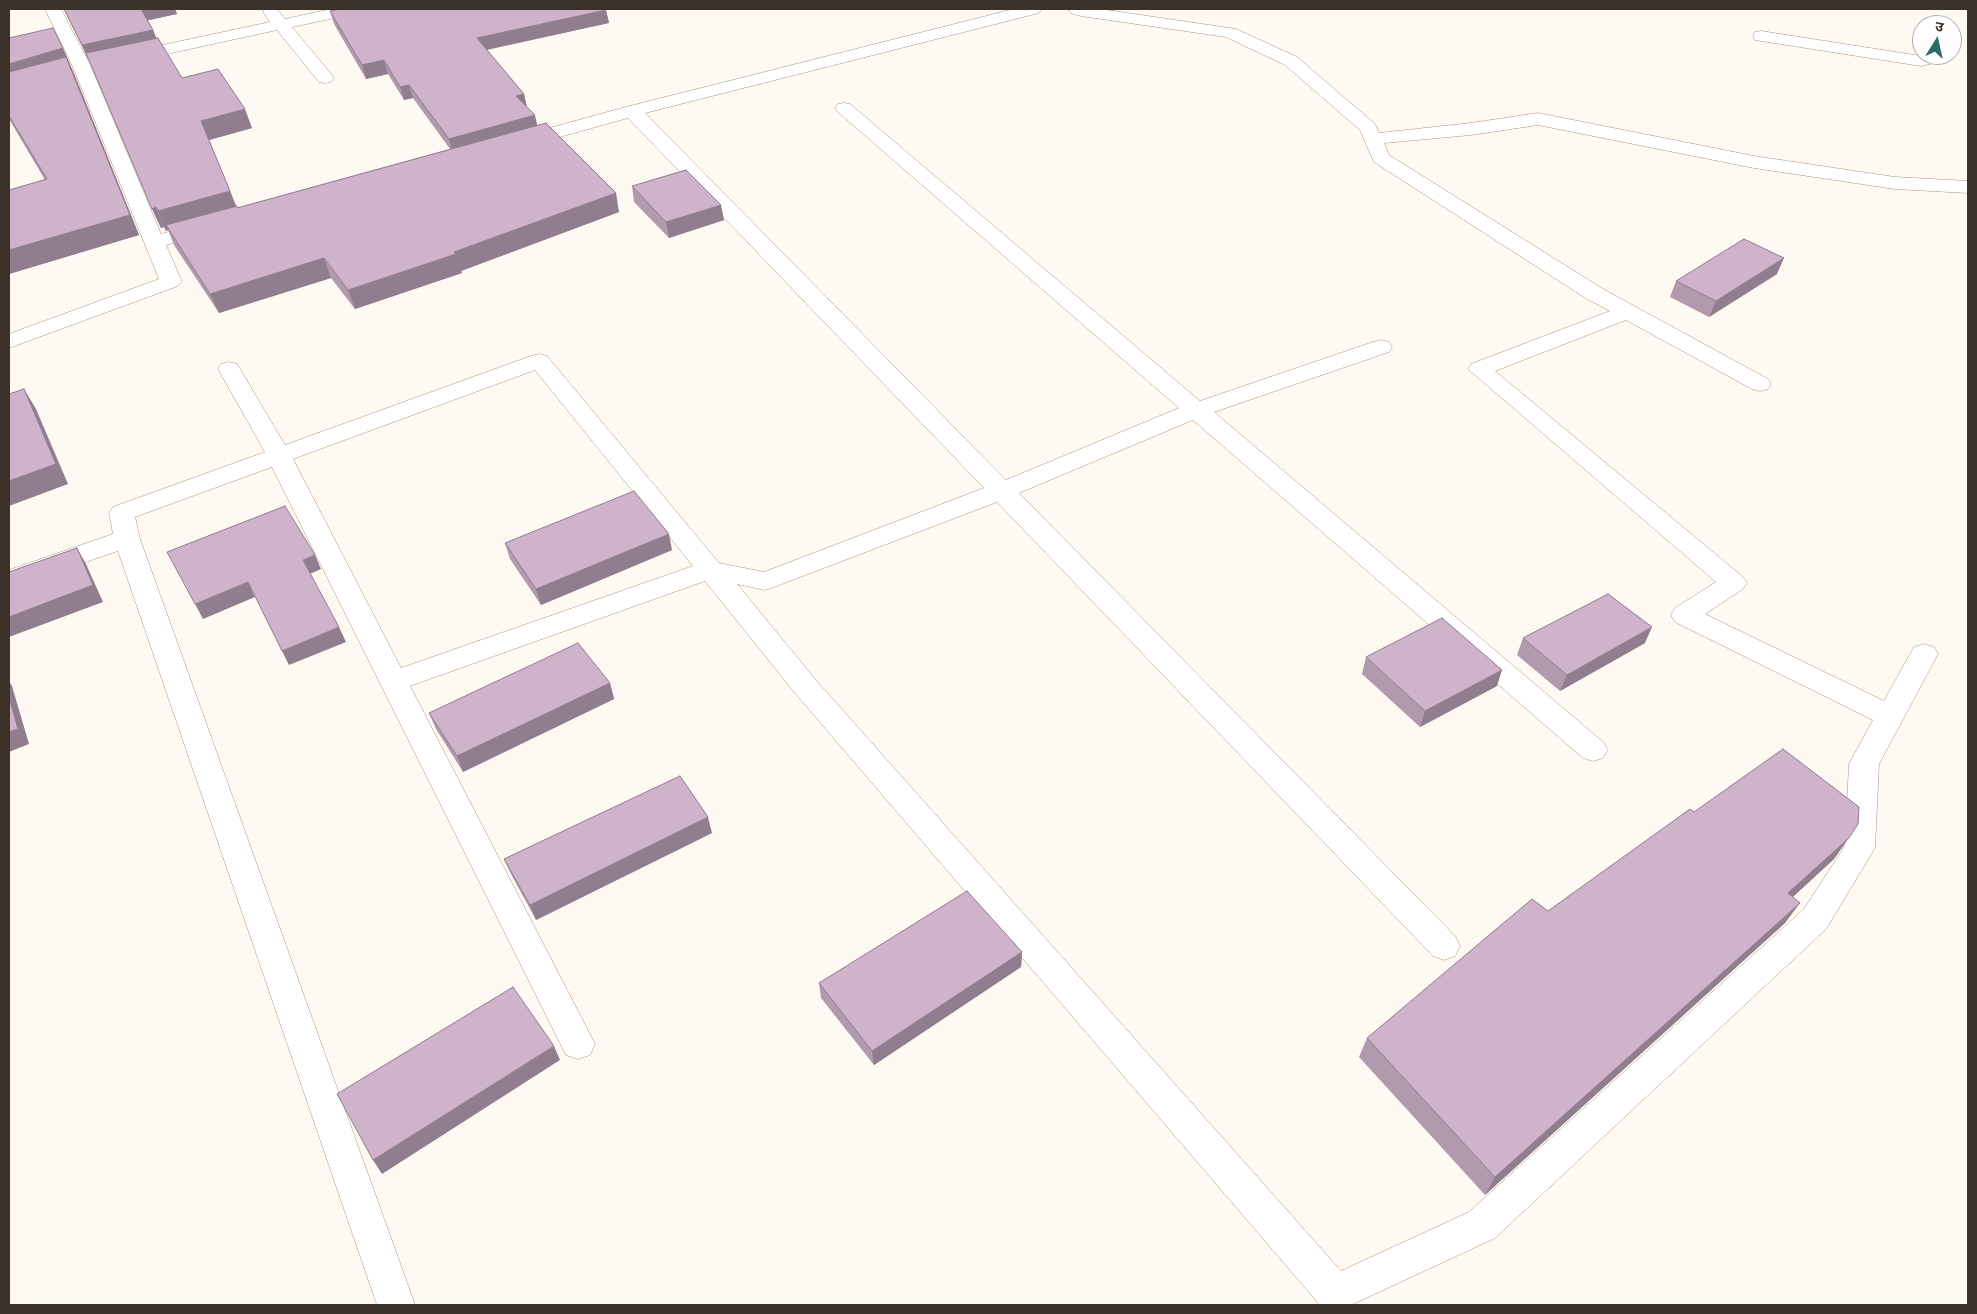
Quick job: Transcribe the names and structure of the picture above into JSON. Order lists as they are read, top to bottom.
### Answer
{
  "north": "top"
}
